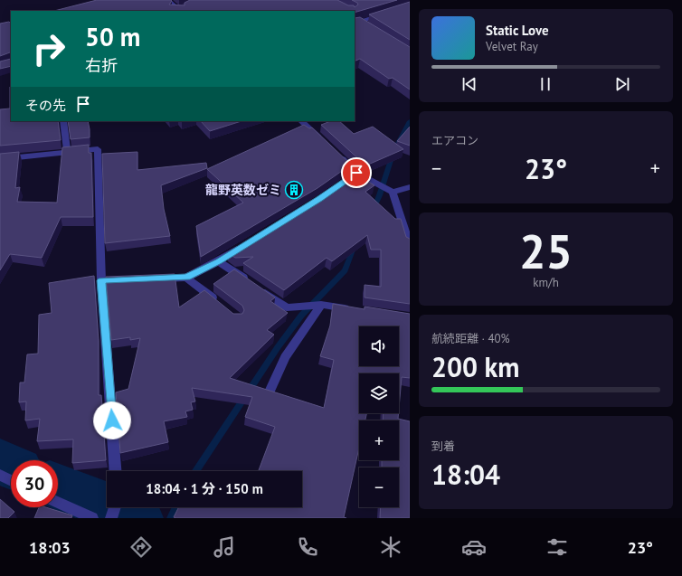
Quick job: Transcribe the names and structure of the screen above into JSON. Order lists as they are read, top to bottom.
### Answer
{
  "places": {
    "building": ["龍野英数ゼミ"]
  },
  "page": {
    "turn": ["50 m", "右折"],
    "song": ["Static Love", "Velvet Ray"],
    "then": "その先",
    "tile": [
      "エアコン",
      ["25", "km/h"],
      ["航続距離 · 40%", "200 km"],
      ["到着", "18:04"]
    ],
    "heat": ["−", "23°", "+"],
    "map_buttons": ["+", "−"],
    "limit": "30",
    "trip": "18:04 · 1 分 · 150 m",
    "tabs": ["18:03", "23°"]
  }
}
